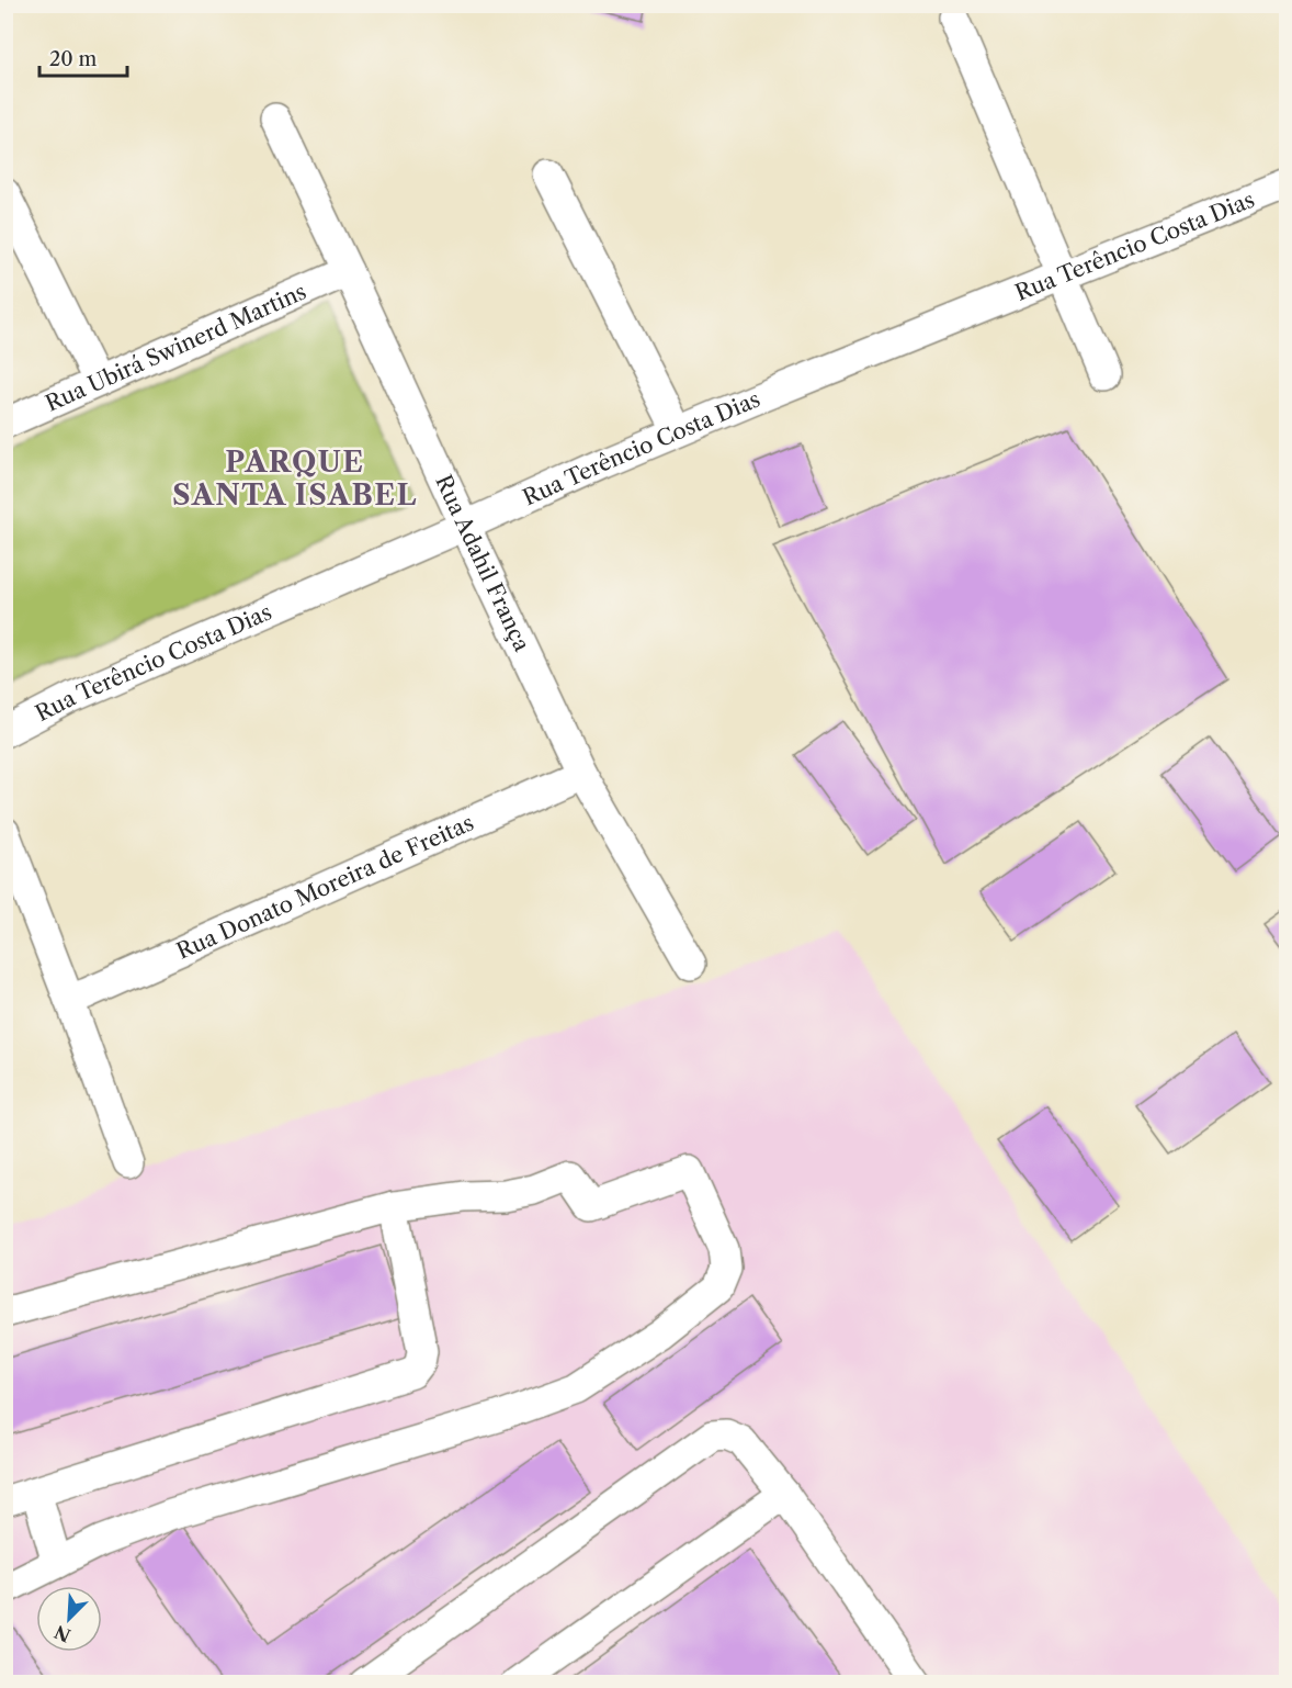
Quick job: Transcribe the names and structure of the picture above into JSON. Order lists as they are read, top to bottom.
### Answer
{
  "streets": {
    "street": [
      "Rua Terêncio Costa Dias",
      "Rua Ubirá Swinerd Martins",
      "Rua Adahil França",
      "Rua Donato Moreira de Freitas"
    ]
  },
  "crossings": [
    ["Rua Terêncio Costa Dias", "Rua Adahil França"],
    ["Rua Ubirá Swinerd Martins", "Rua Adahil França"],
    ["Rua Adahil França", "Rua Donato Moreira de Freitas"]
  ],
  "districts": ["PARQUE SANTA ISABEL"],
  "scale_bar": "20 m",
  "north": "bottom left"
}
